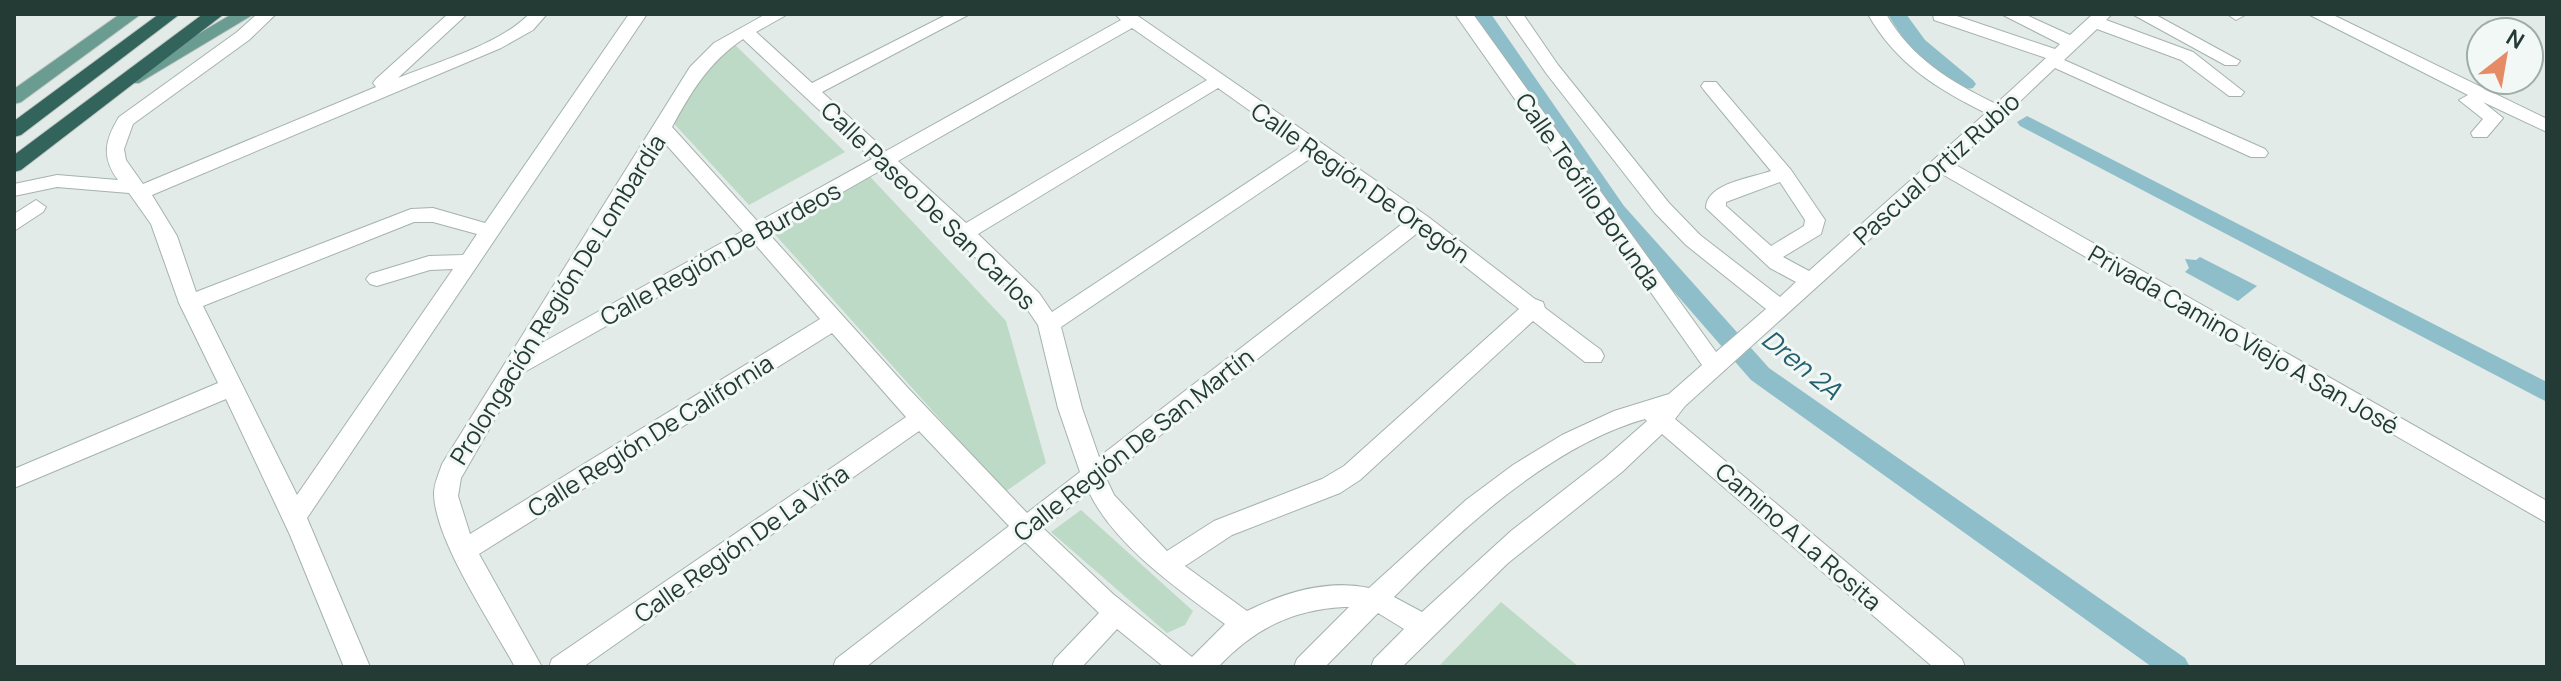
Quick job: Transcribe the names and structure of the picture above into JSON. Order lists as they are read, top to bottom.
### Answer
{
  "streets": {
    "street": [
      "Pascual Ortiz Rubio",
      "Calle Región De Oregón",
      "Calle Teófilo Borunda",
      "Calle Paseo De San Carlos",
      "Calle Región De Burdeos",
      "Prolongación Región De Lombardía",
      "Privada Camino Viejo A San José",
      "Calle Región De California",
      "Calle Región De San Martín",
      "Camino A La Rosita",
      "Calle Región De La Viña"
    ]
  },
  "crossings": [
    ["Pascual Ortiz Rubio", "Calle Teófilo Borunda"],
    ["Pascual Ortiz Rubio", "Privada Camino Viejo A San José"],
    ["Pascual Ortiz Rubio", "Camino A La Rosita"],
    ["Calle Región De Oregón", "Calle Región De Burdeos"],
    ["Calle Región De Oregón", "Calle Región De San Martín"],
    ["Calle Paseo De San Carlos", "Calle Región De Burdeos"],
    ["Calle Paseo De San Carlos", "Prolongación Región De Lombardía"],
    ["Calle Paseo De San Carlos", "Calle Región De San Martín"],
    ["Calle Región De Burdeos", "Prolongación Región De Lombardía"],
    ["Prolongación Región De Lombardía", "Calle Región De California"]
  ],
  "water": ["Dren 2A"],
  "north": "top right"
}
